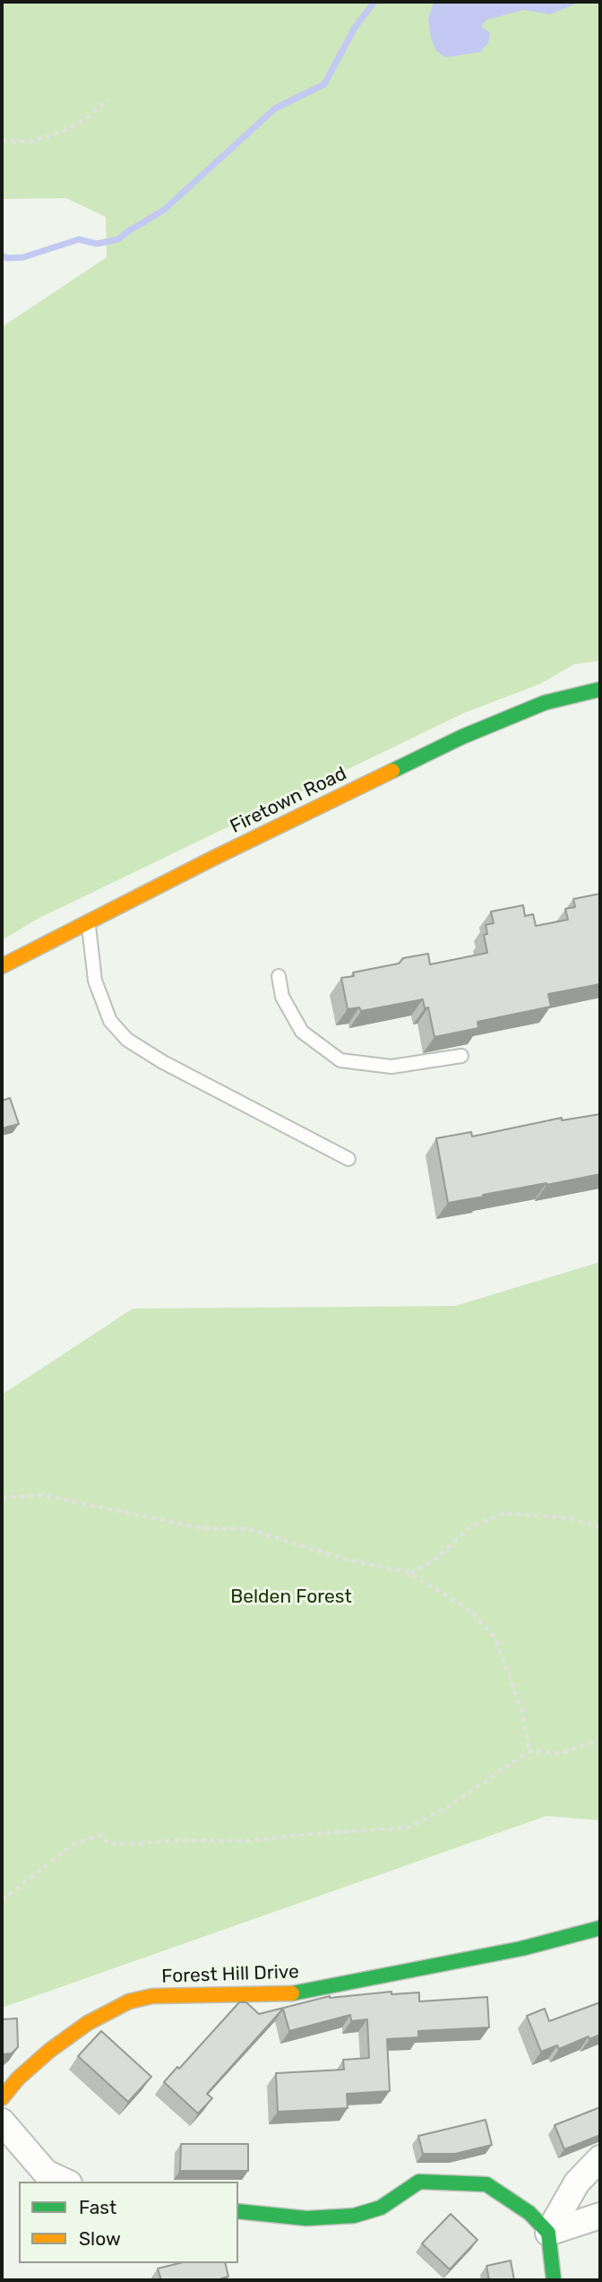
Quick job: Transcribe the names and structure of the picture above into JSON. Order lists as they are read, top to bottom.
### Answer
{
  "streets": {
    "street": ["Firetown Road", "Forest Hill Drive"]
  },
  "parks": ["Belden Forest"],
  "legend": ["Fast", "Slow"]
}
